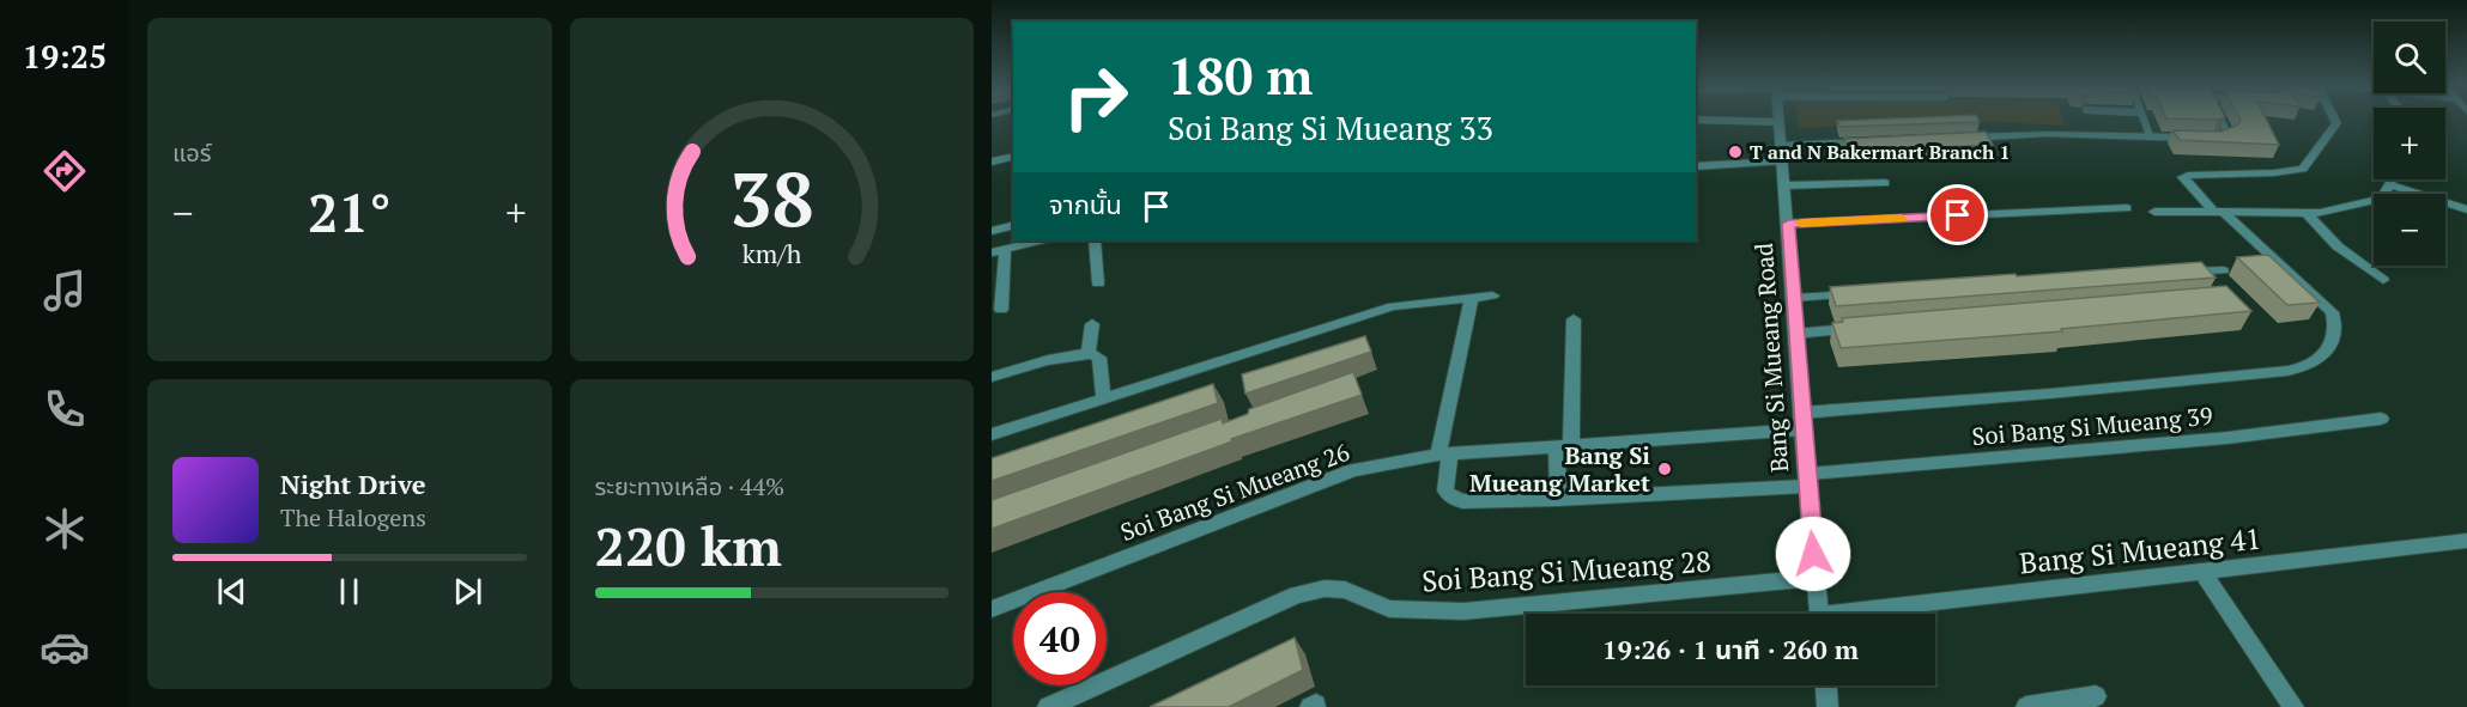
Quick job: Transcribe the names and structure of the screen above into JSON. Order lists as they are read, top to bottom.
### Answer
{
  "streets": {
    "street": [
      "Bang Si Mueang Road",
      "Soi Bang Si Mueang 39",
      "Soi Bang Si Mueang 26",
      "Bang Si Mueang 41",
      "Soi Bang Si Mueang 28"
    ]
  },
  "crossings": [
    ["Bang Si Mueang Road", "Soi Bang Si Mueang 39"],
    ["Bang Si Mueang Road", "Soi Bang Si Mueang 26"],
    ["Bang Si Mueang Road", "Soi Bang Si Mueang 28"],
    ["Soi Bang Si Mueang 39", "Soi Bang Si Mueang 26"]
  ],
  "places": ["T and N Bakermart Branch 1", "Bang Si Mueang Market"],
  "page": {
    "tabs": "19:25",
    "tile": [
      "แอร์",
      ["ระยะทางเหลือ · 44%", "220 km"]
    ],
    "map_buttons": ["+", "−"],
    "turn": ["180 m", "Soi Bang Si Mueang 33"],
    "then": "จากนั้น",
    "heat": ["−", "21°", "+"],
    "song": ["Night Drive", "The Halogens"],
    "limit": "40",
    "trip": "19:26 · 1 นาที · 260 m",
    "gauge": ["38", "km/h"]
  }
}
